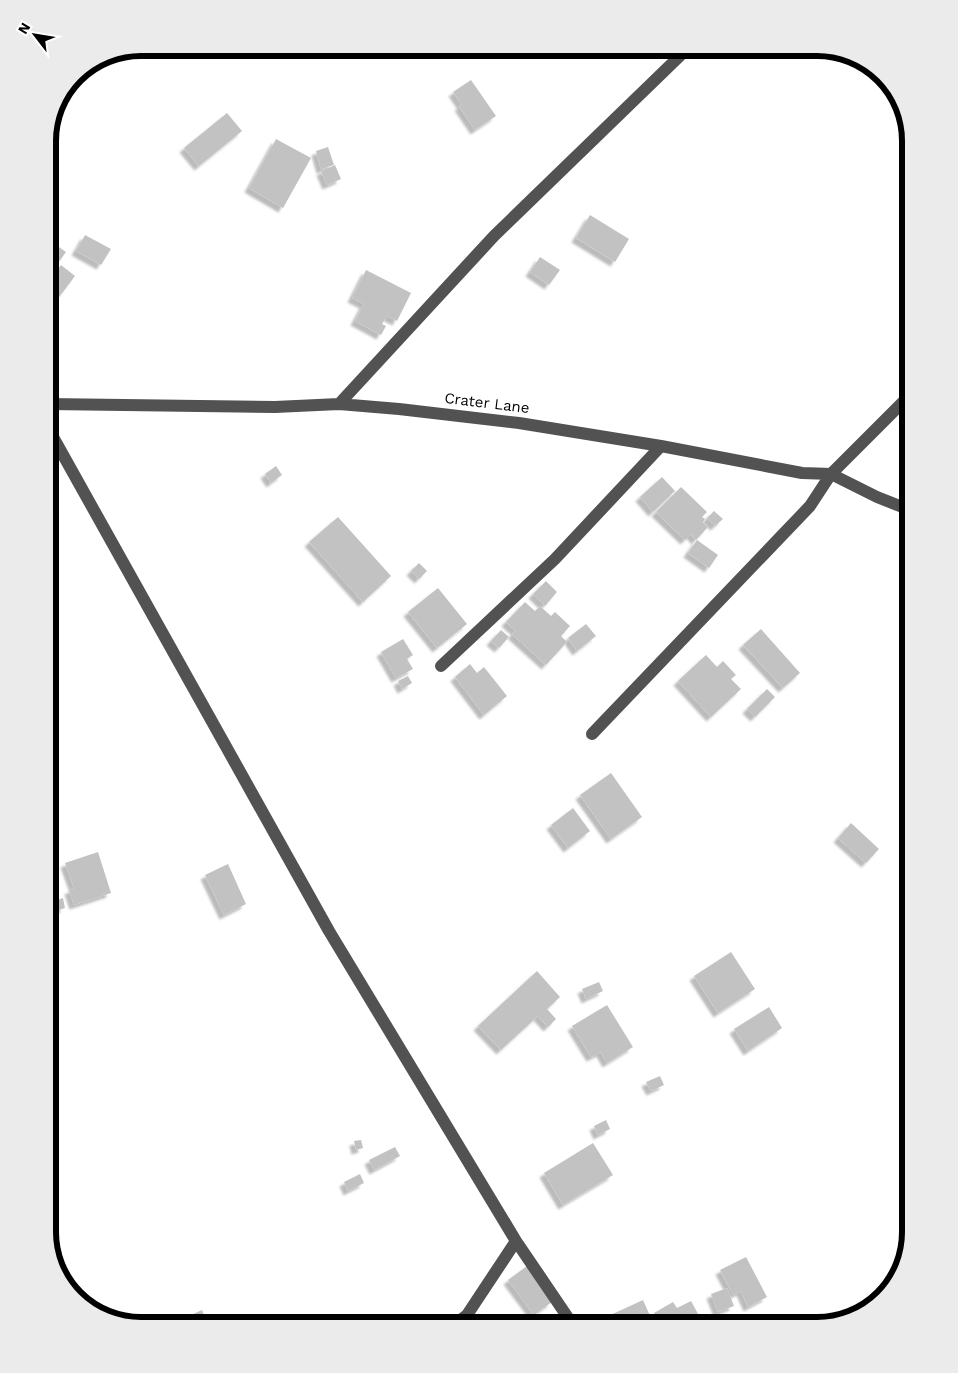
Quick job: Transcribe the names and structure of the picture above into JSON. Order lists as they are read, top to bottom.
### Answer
{
  "streets": {
    "street": ["Crater Lane"]
  },
  "north": "top left"
}
